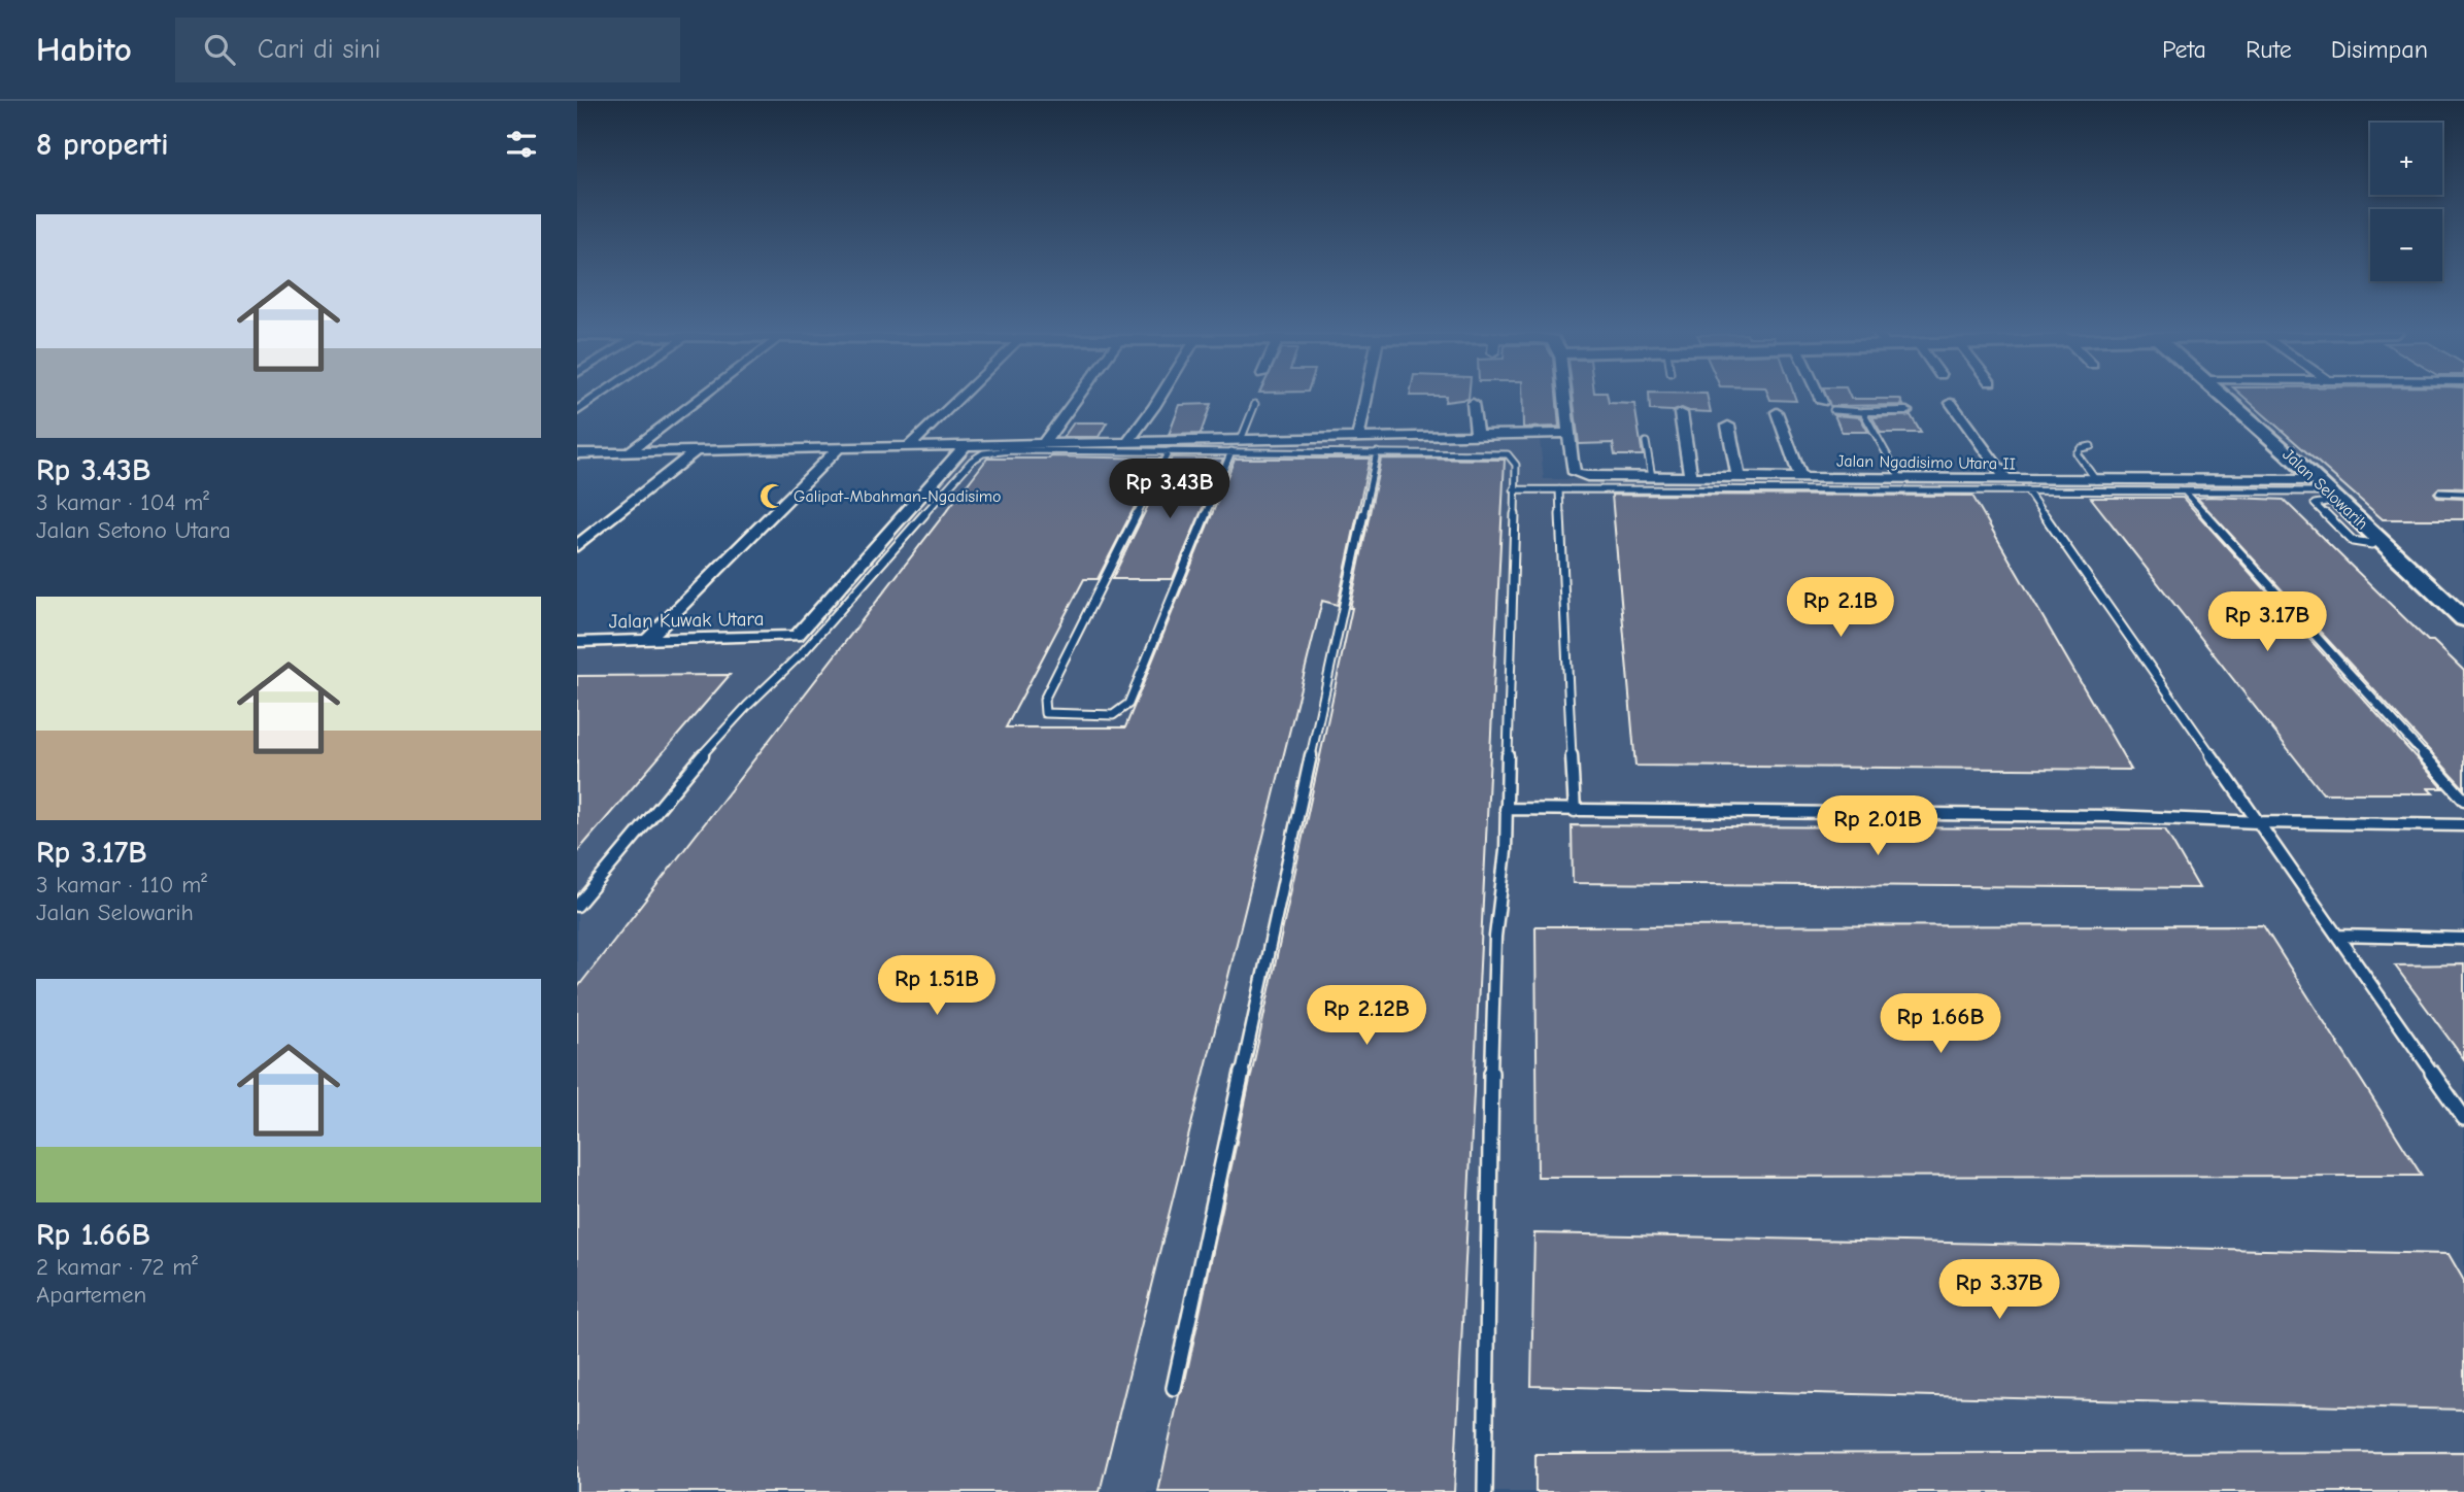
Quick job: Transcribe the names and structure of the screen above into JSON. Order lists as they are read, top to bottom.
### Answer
{
  "streets": {
    "street": ["Jalan Ngadisimo Utara II", "Jalan Selowarih", "Jalan Kuwak Utara"]
  },
  "crossings": [
    ["Jalan Ngadisimo Utara II", "Jalan Selowarih"]
  ],
  "places": {
    "mosque": ["Galipat-Mbahman-Ngadisimo"]
  },
  "page": {
    "header": "Habito",
    "search": "Cari di sini",
    "nav": ["Peta", "Rute", "Disimpan"],
    "heading": "8 properti",
    "map_buttons": ["+", "−"],
    "list": [
      {
        "name": "Rp 3.43B",
        "note": "3 kamar · 104 m² · Jalan Setono Utara"
      },
      {
        "name": "Rp 3.17B",
        "note": "3 kamar · 110 m² · Jalan Selowarih"
      },
      {
        "name": "Rp 1.66B",
        "note": "2 kamar · 72 m² · Apartemen"
      }
    ],
    "price": [
      "Rp 3.43B",
      "Rp 2.1B",
      "Rp 3.17B",
      "Rp 2.01B",
      "Rp 1.51B",
      "Rp 2.12B",
      "Rp 1.66B",
      "Rp 3.37B"
    ]
  }
}
